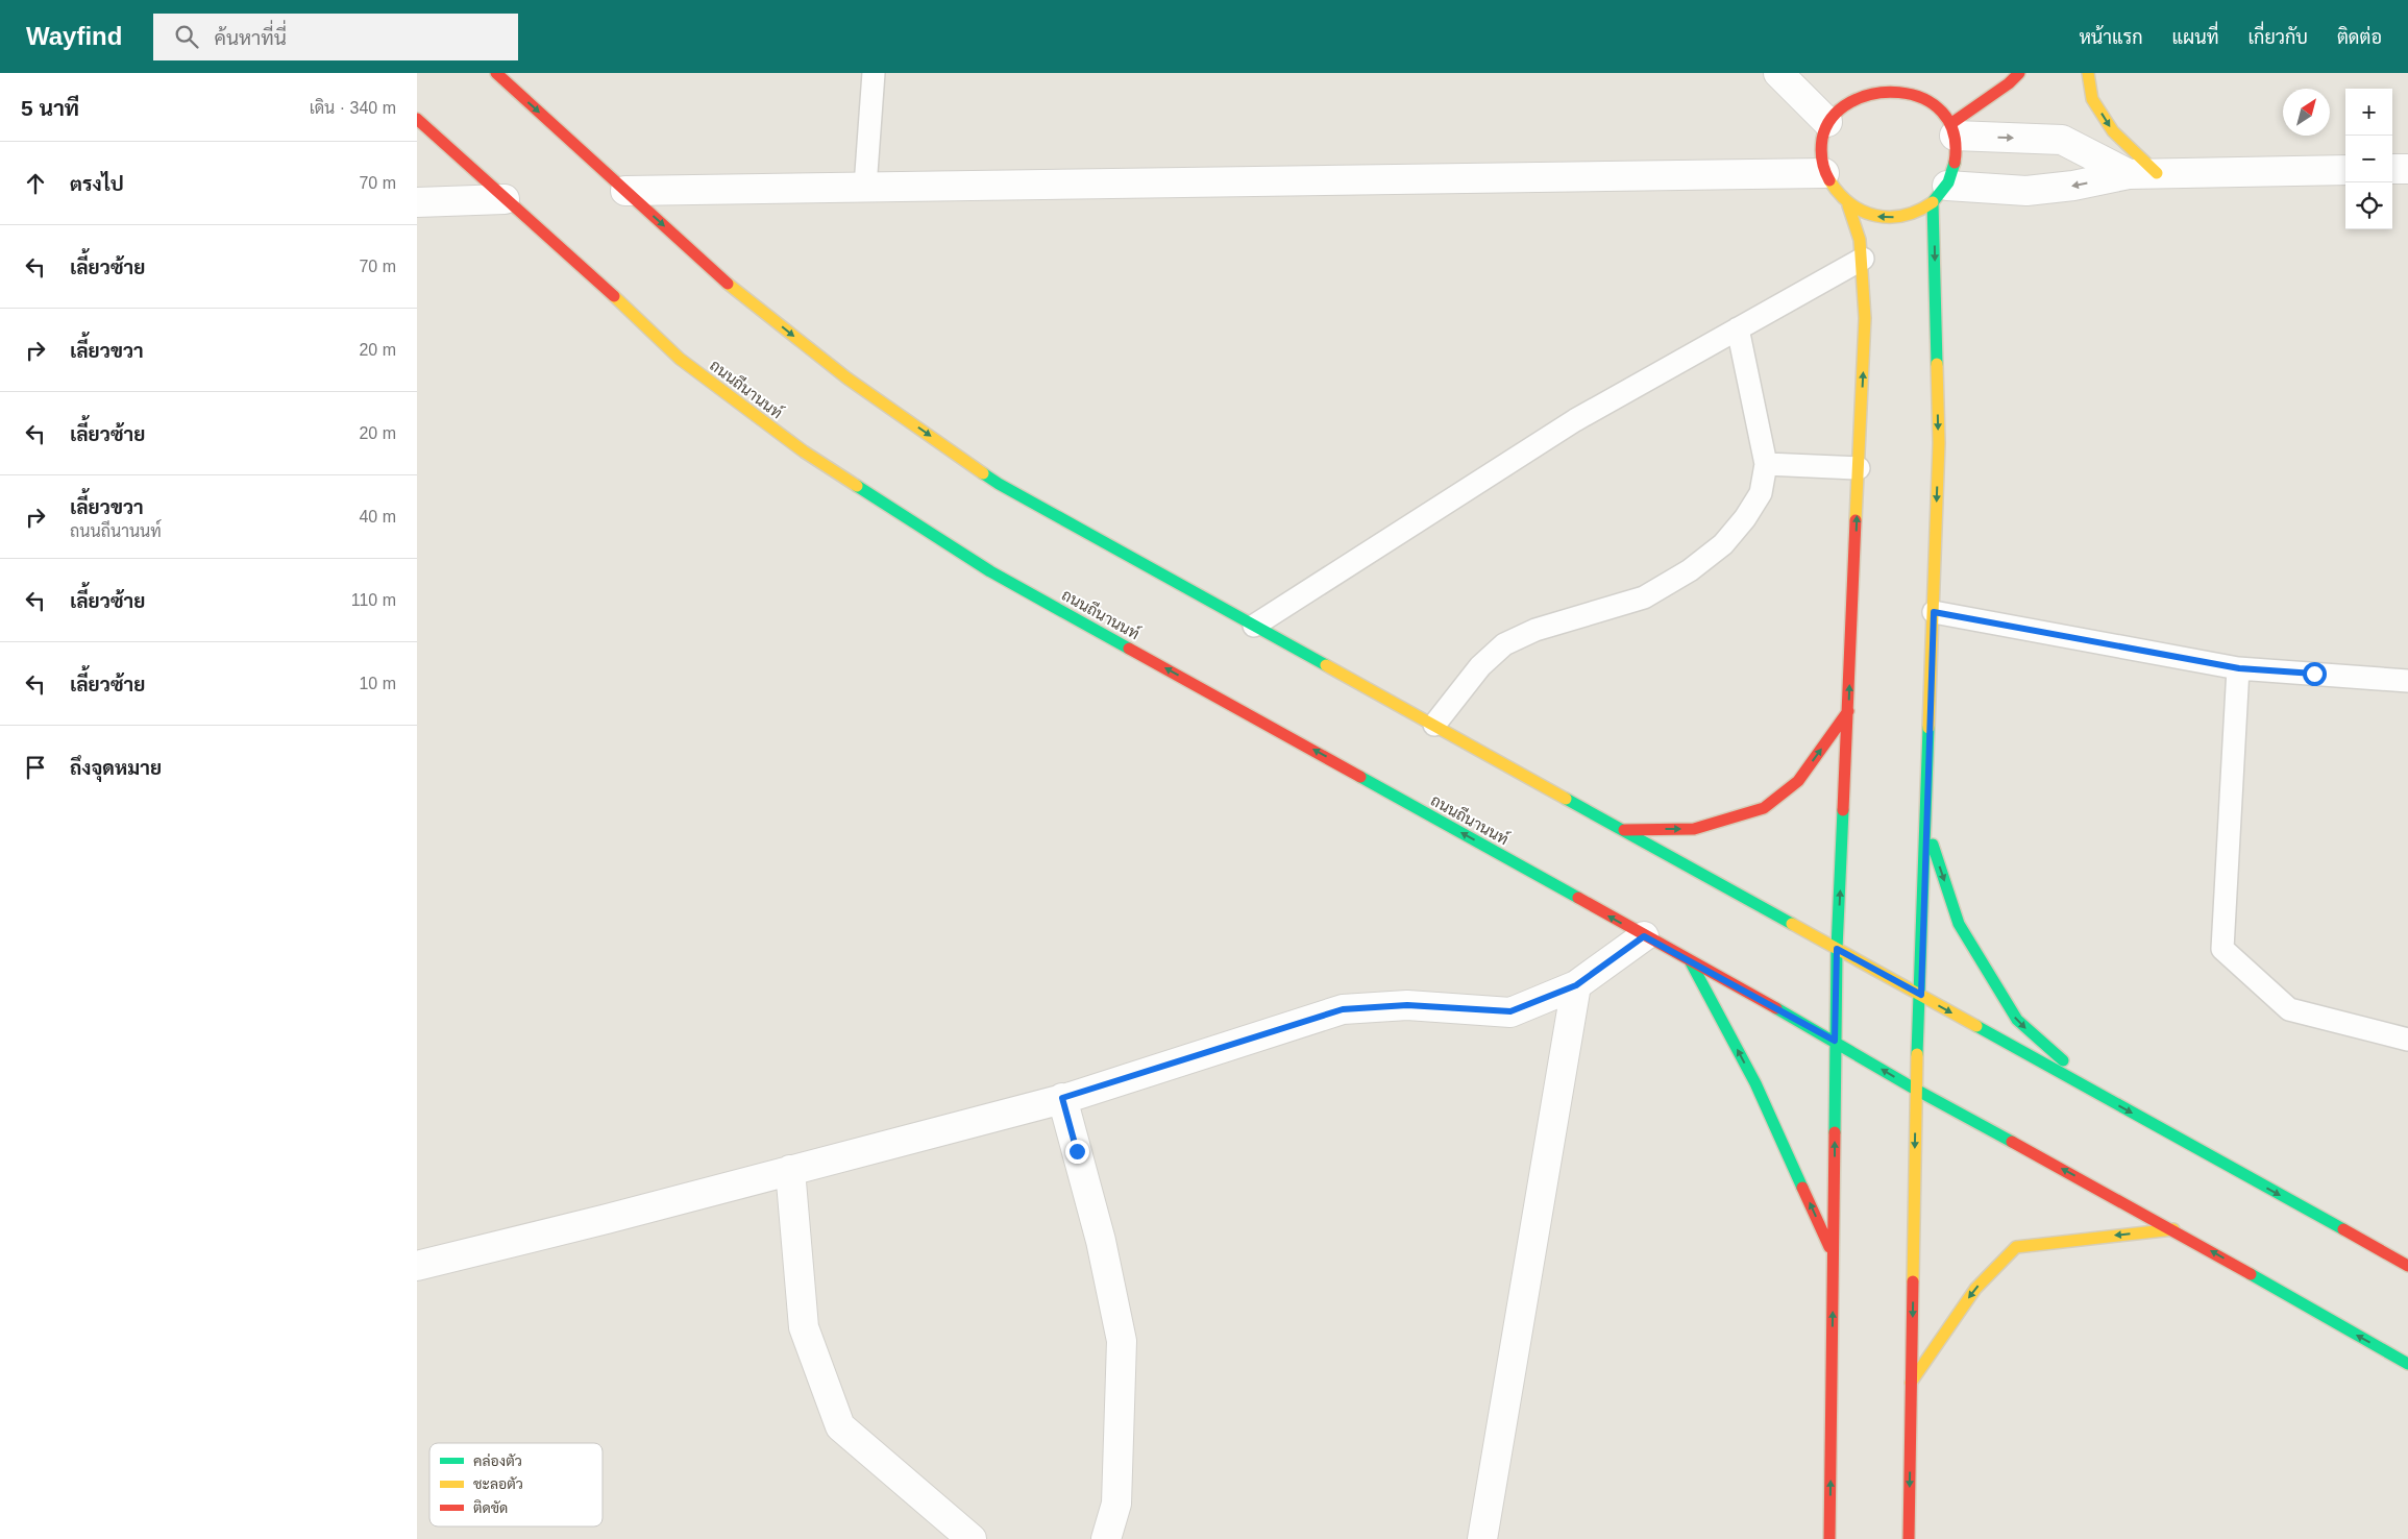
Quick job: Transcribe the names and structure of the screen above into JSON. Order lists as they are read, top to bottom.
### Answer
{
  "streets": {
    "main road": ["ถนนถีนานนท์"]
  },
  "legend": ["คล่องตัว", "ชะลอตัว", "ติดขัด"],
  "north": "top right",
  "page": {
    "header": "Wayfind",
    "search": "ค้นหาที่นี่",
    "nav": [
      "หน้าแรก",
      "แผนที่",
      "เกี่ยวกับ",
      "ติดต่อ"
    ],
    "heading": ["5 นาที", "เดิน · 340 m"],
    "map_buttons": ["+", "−"],
    "list": [
      ["ตรงไป", "70 m"],
      ["เลี้ยวซ้าย", "70 m"],
      ["เลี้ยวขวา", "20 m"],
      ["เลี้ยวซ้าย", "20 m"],
      ["เลี้ยวขวา", "ถนนถีนานนท์", "40 m"],
      ["เลี้ยวซ้าย", "110 m"],
      ["เลี้ยวซ้าย", "10 m"],
      "ถึงจุดหมาย"
    ]
  }
}
